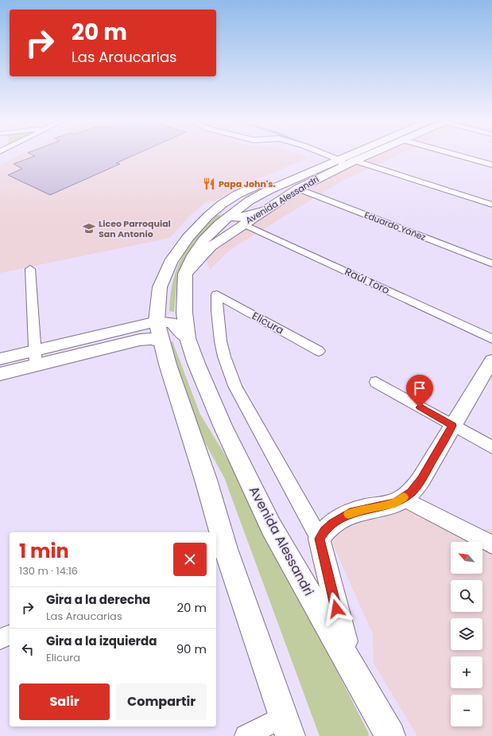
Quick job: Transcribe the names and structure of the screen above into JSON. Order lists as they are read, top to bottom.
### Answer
{
  "streets": {
    "main road": ["Avenida Alessandri"],
    "street": ["Eduardo Yáñez", "Raúl Toro", "Elicura"]
  },
  "crossings": [
    ["Avenida Alessandri", "Eduardo Yáñez"],
    ["Avenida Alessandri", "Raúl Toro"]
  ],
  "places": {
    "restaurant": ["Papa John's."],
    "school or university": ["Liceo Parroquial San Antonio"]
  },
  "north": "top left",
  "page": {
    "turn": ["20 m", "Las Araucarias"],
    "heading": ["1 min", "130 m · 14:16"],
    "map_buttons": ["+", "−"],
    "list": [
      {
        "name": "Gira a la derecha",
        "note": "Las Araucarias",
        "value": "20 m"
      },
      {
        "name": "Gira a la izquierda",
        "note": "Elicura",
        "value": "90 m"
      }
    ],
    "buttons": ["Salir", "Compartir"]
  }
}
